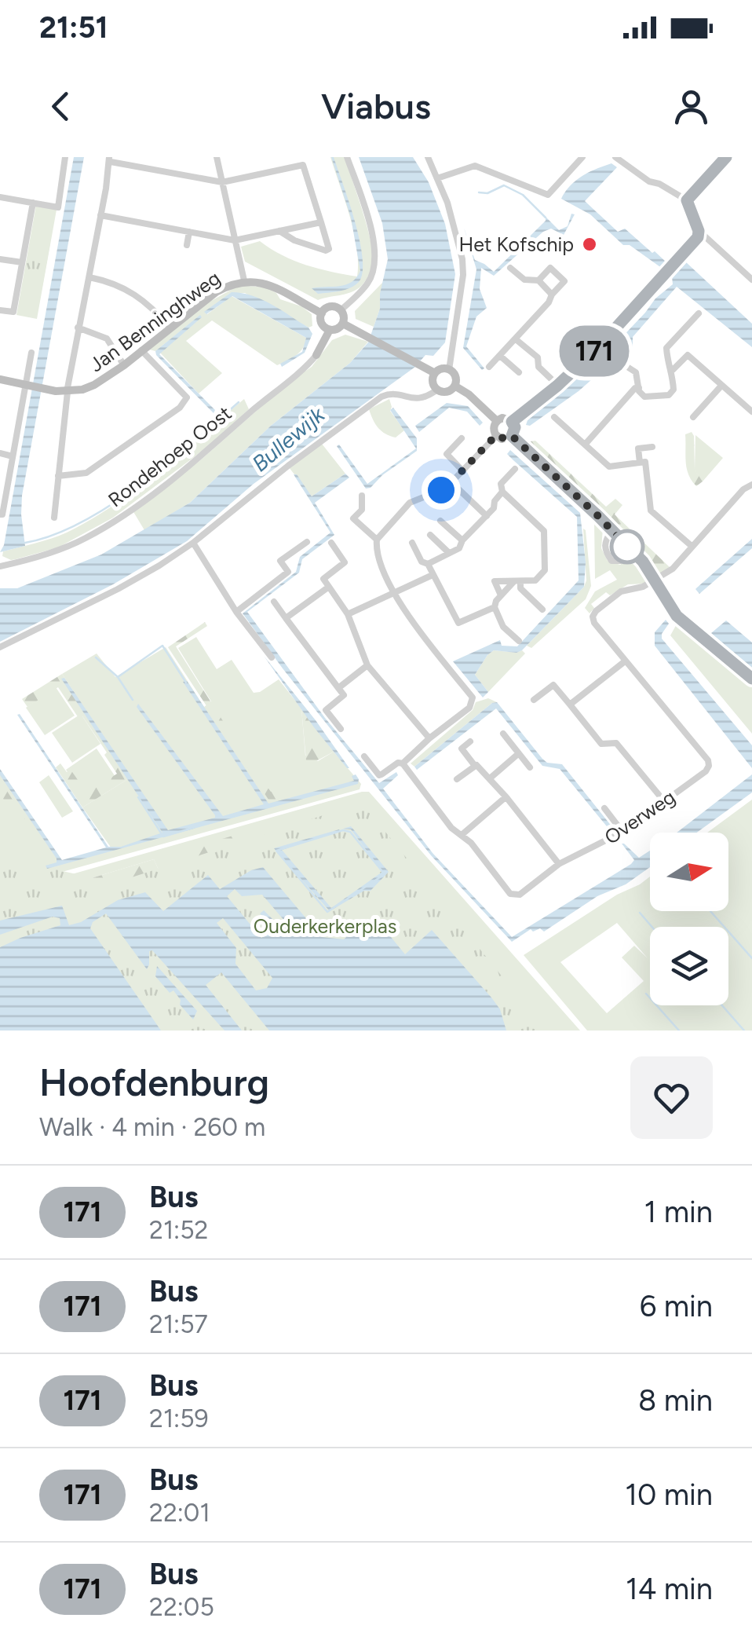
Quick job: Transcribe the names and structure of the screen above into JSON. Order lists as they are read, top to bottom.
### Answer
{
  "streets": {
    "street": ["Jan Benninghweg", "Rondehoep Oost", "Overweg"]
  },
  "crossings": [
    ["Jan Benninghweg", "Rondehoep Oost"]
  ],
  "water": ["Bullewijk"],
  "parks": ["Ouderkerkerplas"],
  "places": ["Het Kofschip"],
  "lines": ["bus line 171"],
  "north": "right",
  "page": {
    "status": "21:51",
    "header": "Viabus",
    "on_map": "171",
    "heading": ["Hoofdenburg", "Walk · 4 min · 260 m"],
    "list": [
      {
        "mark": "171",
        "name": "Bus",
        "note": "21:52",
        "value": "1 min"
      },
      {
        "mark": "171",
        "name": "Bus",
        "note": "21:57",
        "value": "6 min"
      },
      {
        "mark": "171",
        "name": "Bus",
        "note": "21:59",
        "value": "8 min"
      },
      {
        "mark": "171",
        "name": "Bus",
        "note": "22:01",
        "value": "10 min"
      },
      {
        "mark": "171",
        "name": "Bus",
        "note": "22:05",
        "value": "14 min"
      }
    ]
  }
}
